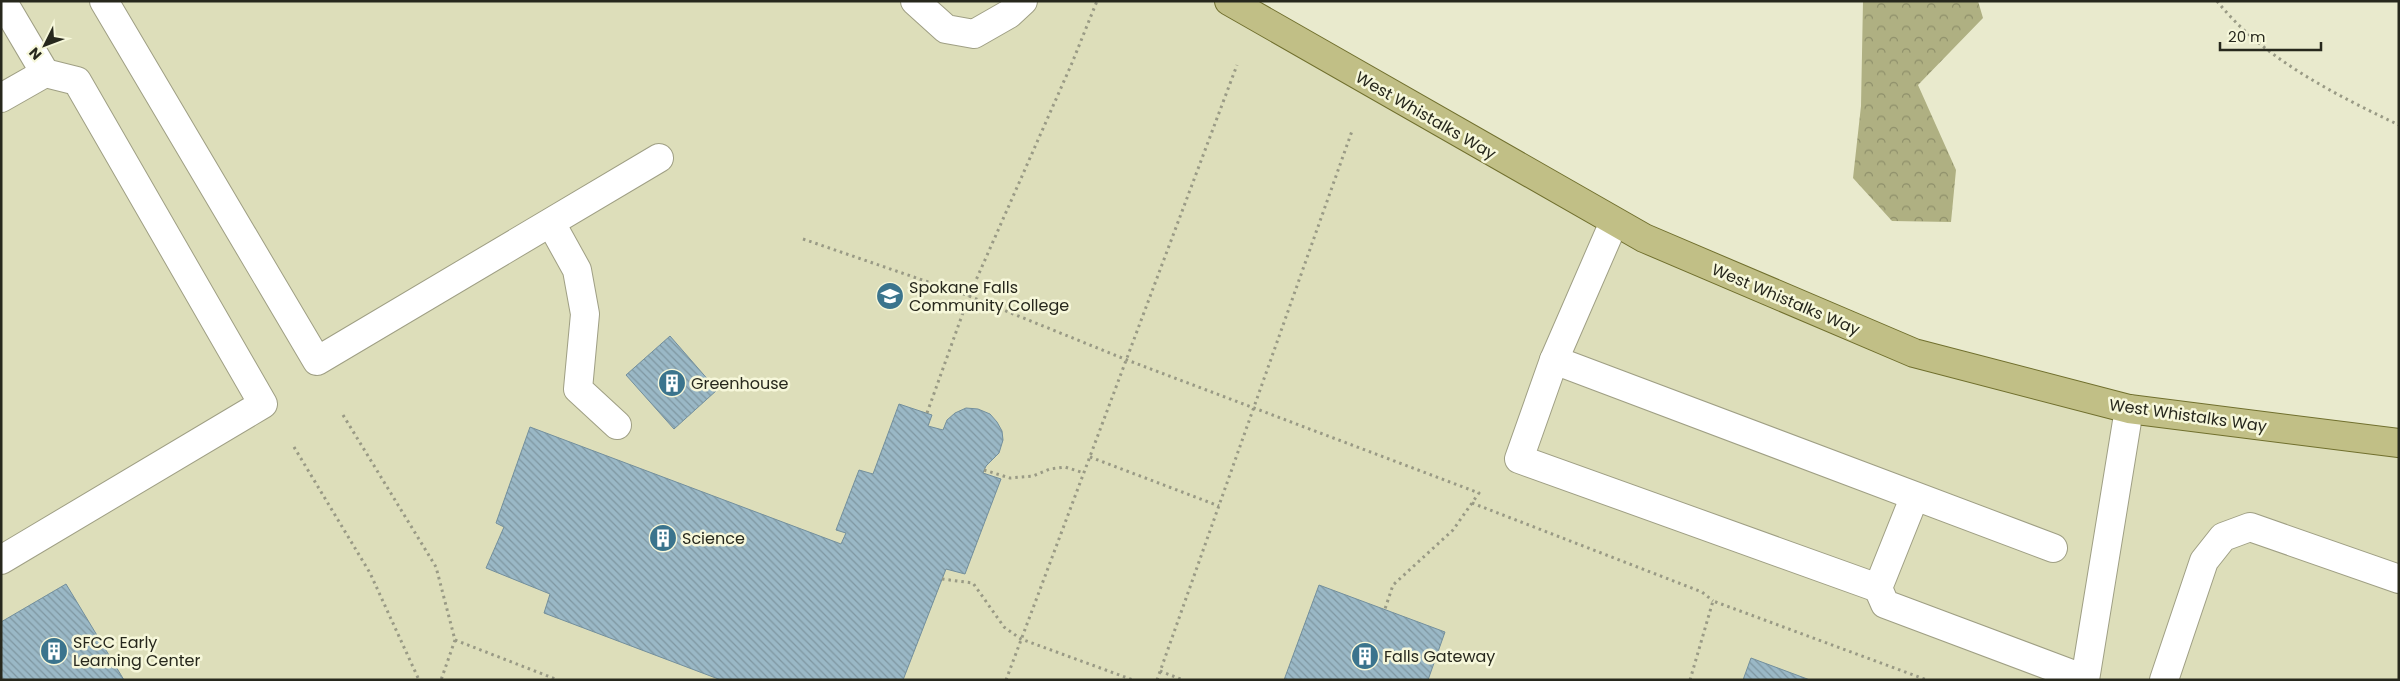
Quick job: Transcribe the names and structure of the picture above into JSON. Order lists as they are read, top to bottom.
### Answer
{
  "streets": {
    "main road": ["West Whistalks Way"]
  },
  "places": {
    "school or university": ["Spokane Falls Community College"],
    "building": [
      "Greenhouse",
      "Science",
      "SFCC Early Learning Center",
      "Falls Gateway"
    ]
  },
  "scale_bar": "20 m",
  "north": "bottom left"
}
